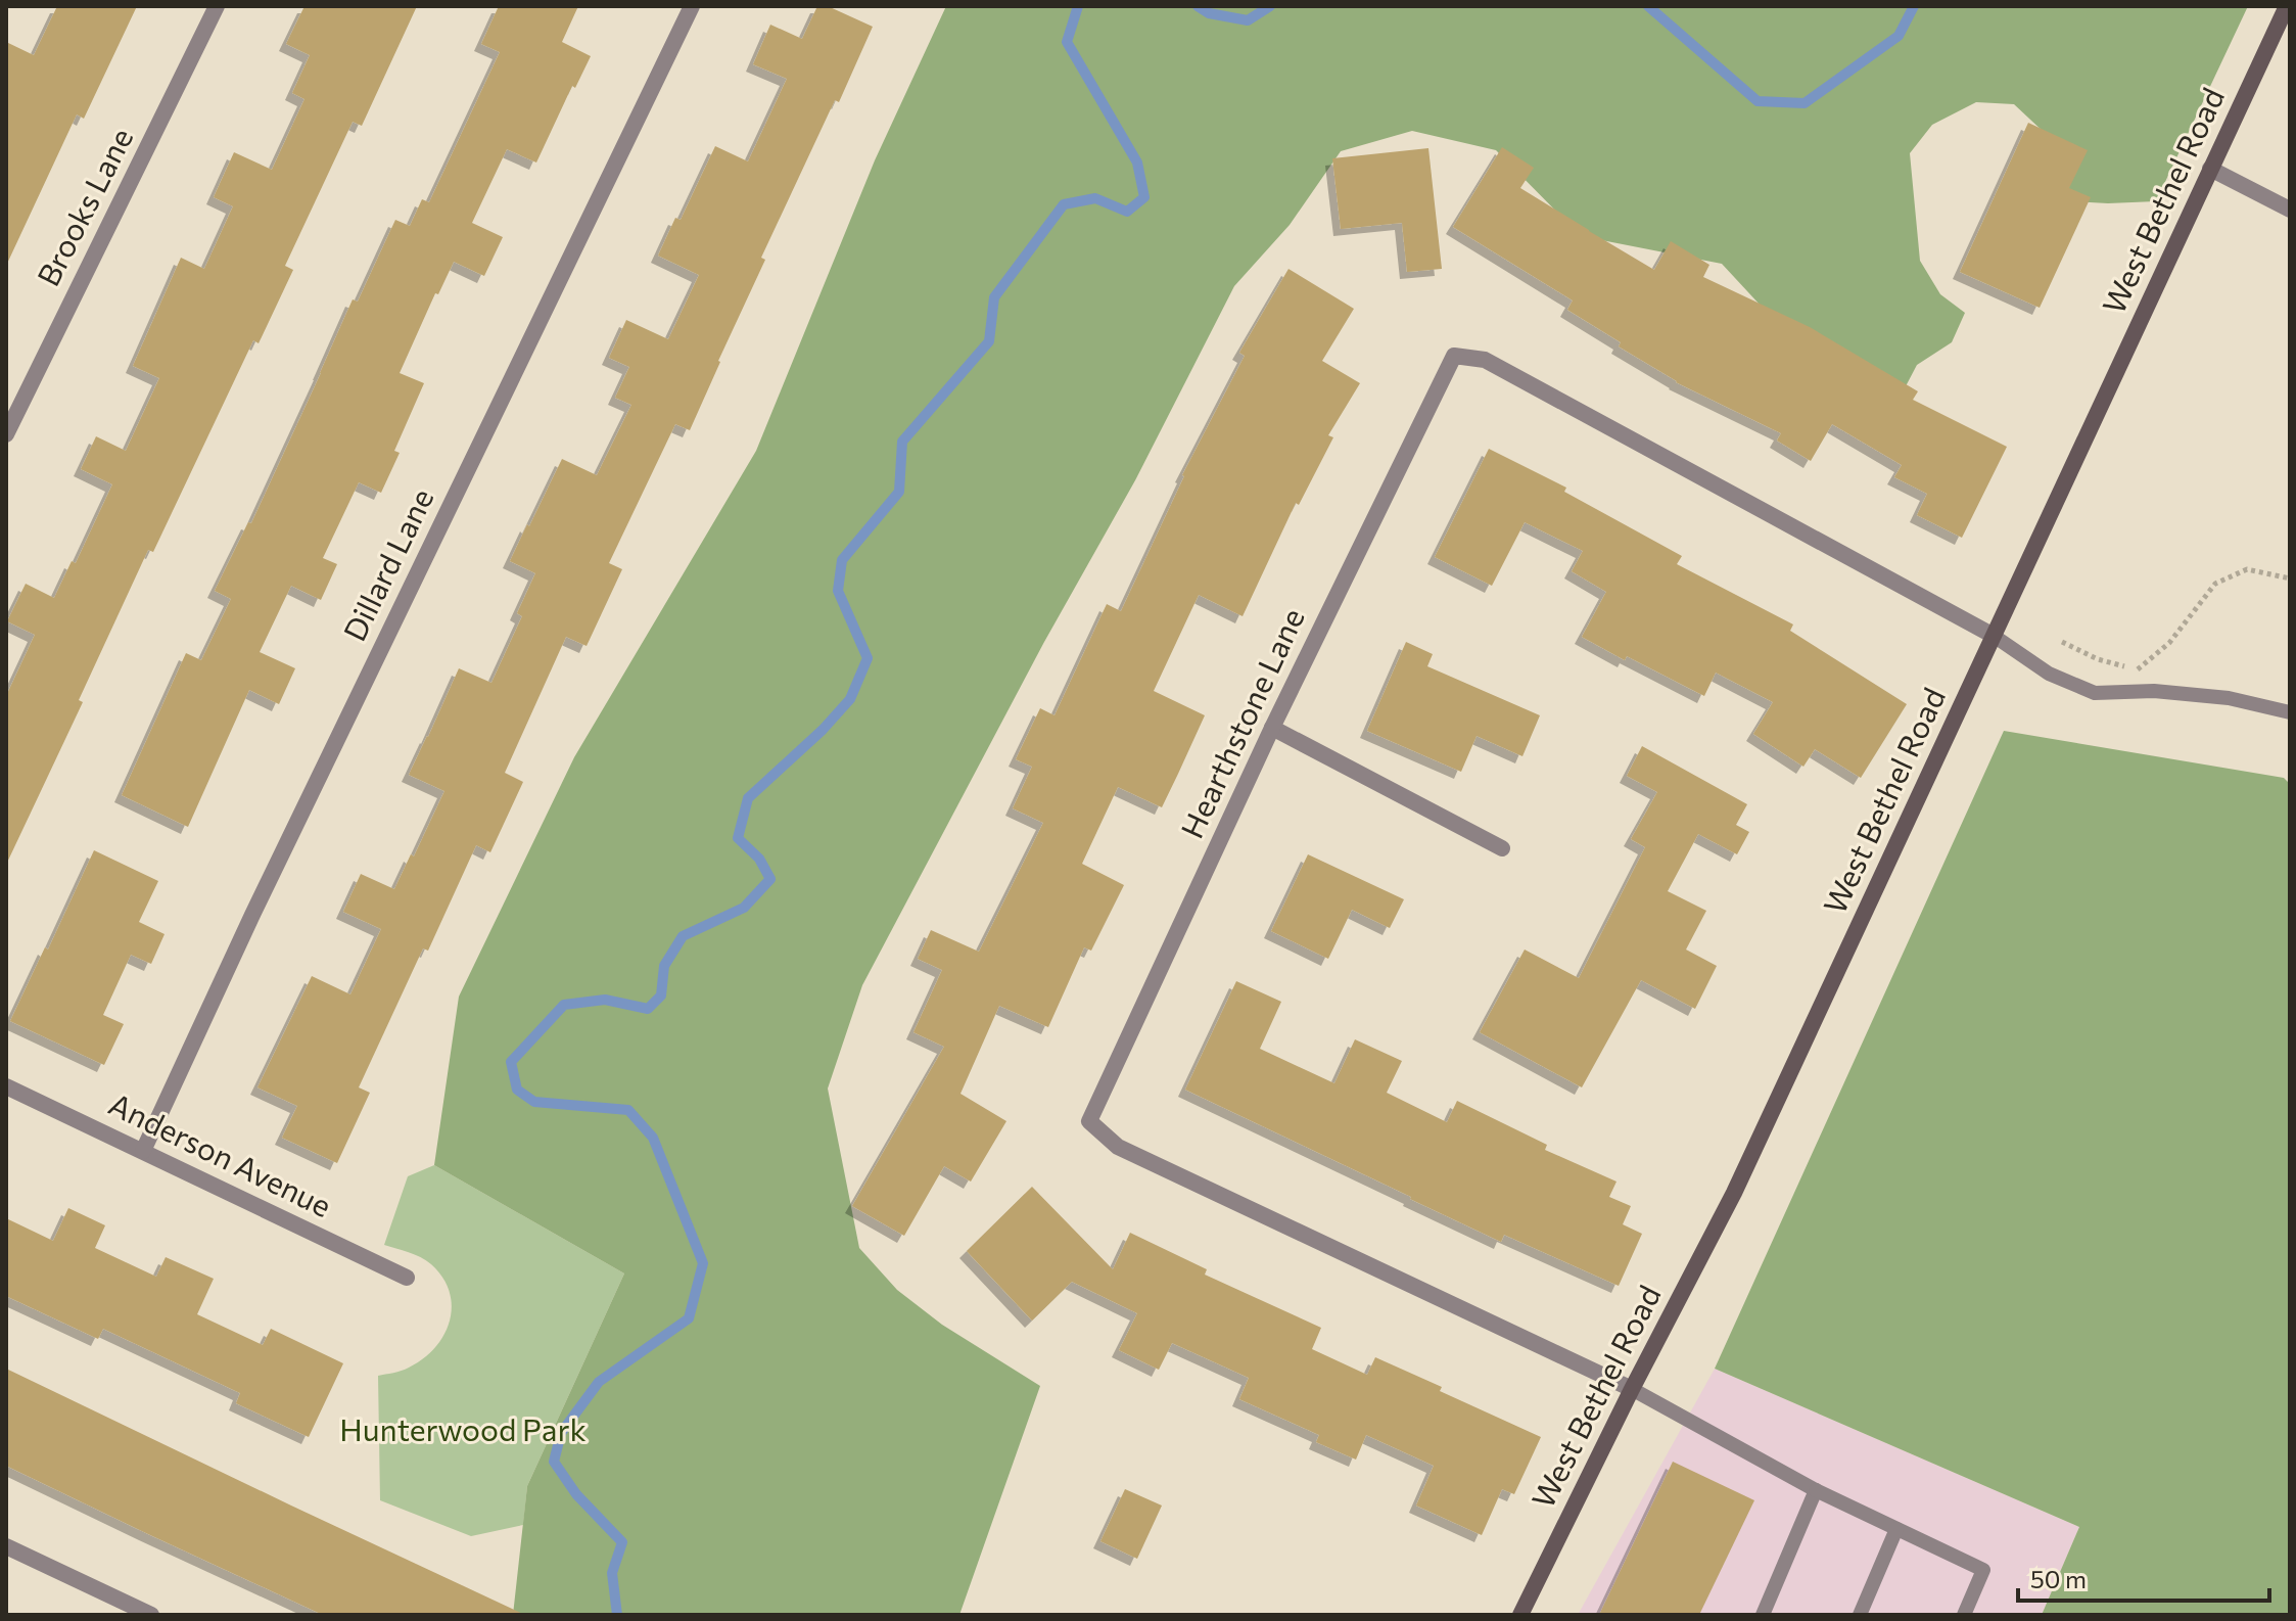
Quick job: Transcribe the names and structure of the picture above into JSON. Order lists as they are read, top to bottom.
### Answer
{
  "streets": {
    "main road": ["West Bethel Road"],
    "street": [
      "Brooks Lane",
      "Dillard Lane",
      "Hearthstone Lane",
      "Anderson Avenue"
    ]
  },
  "crossings": [
    ["West Bethel Road", "Hearthstone Lane"],
    ["Dillard Lane", "Anderson Avenue"]
  ],
  "parks": ["Hunterwood Park"],
  "scale_bar": "50 m"
}
